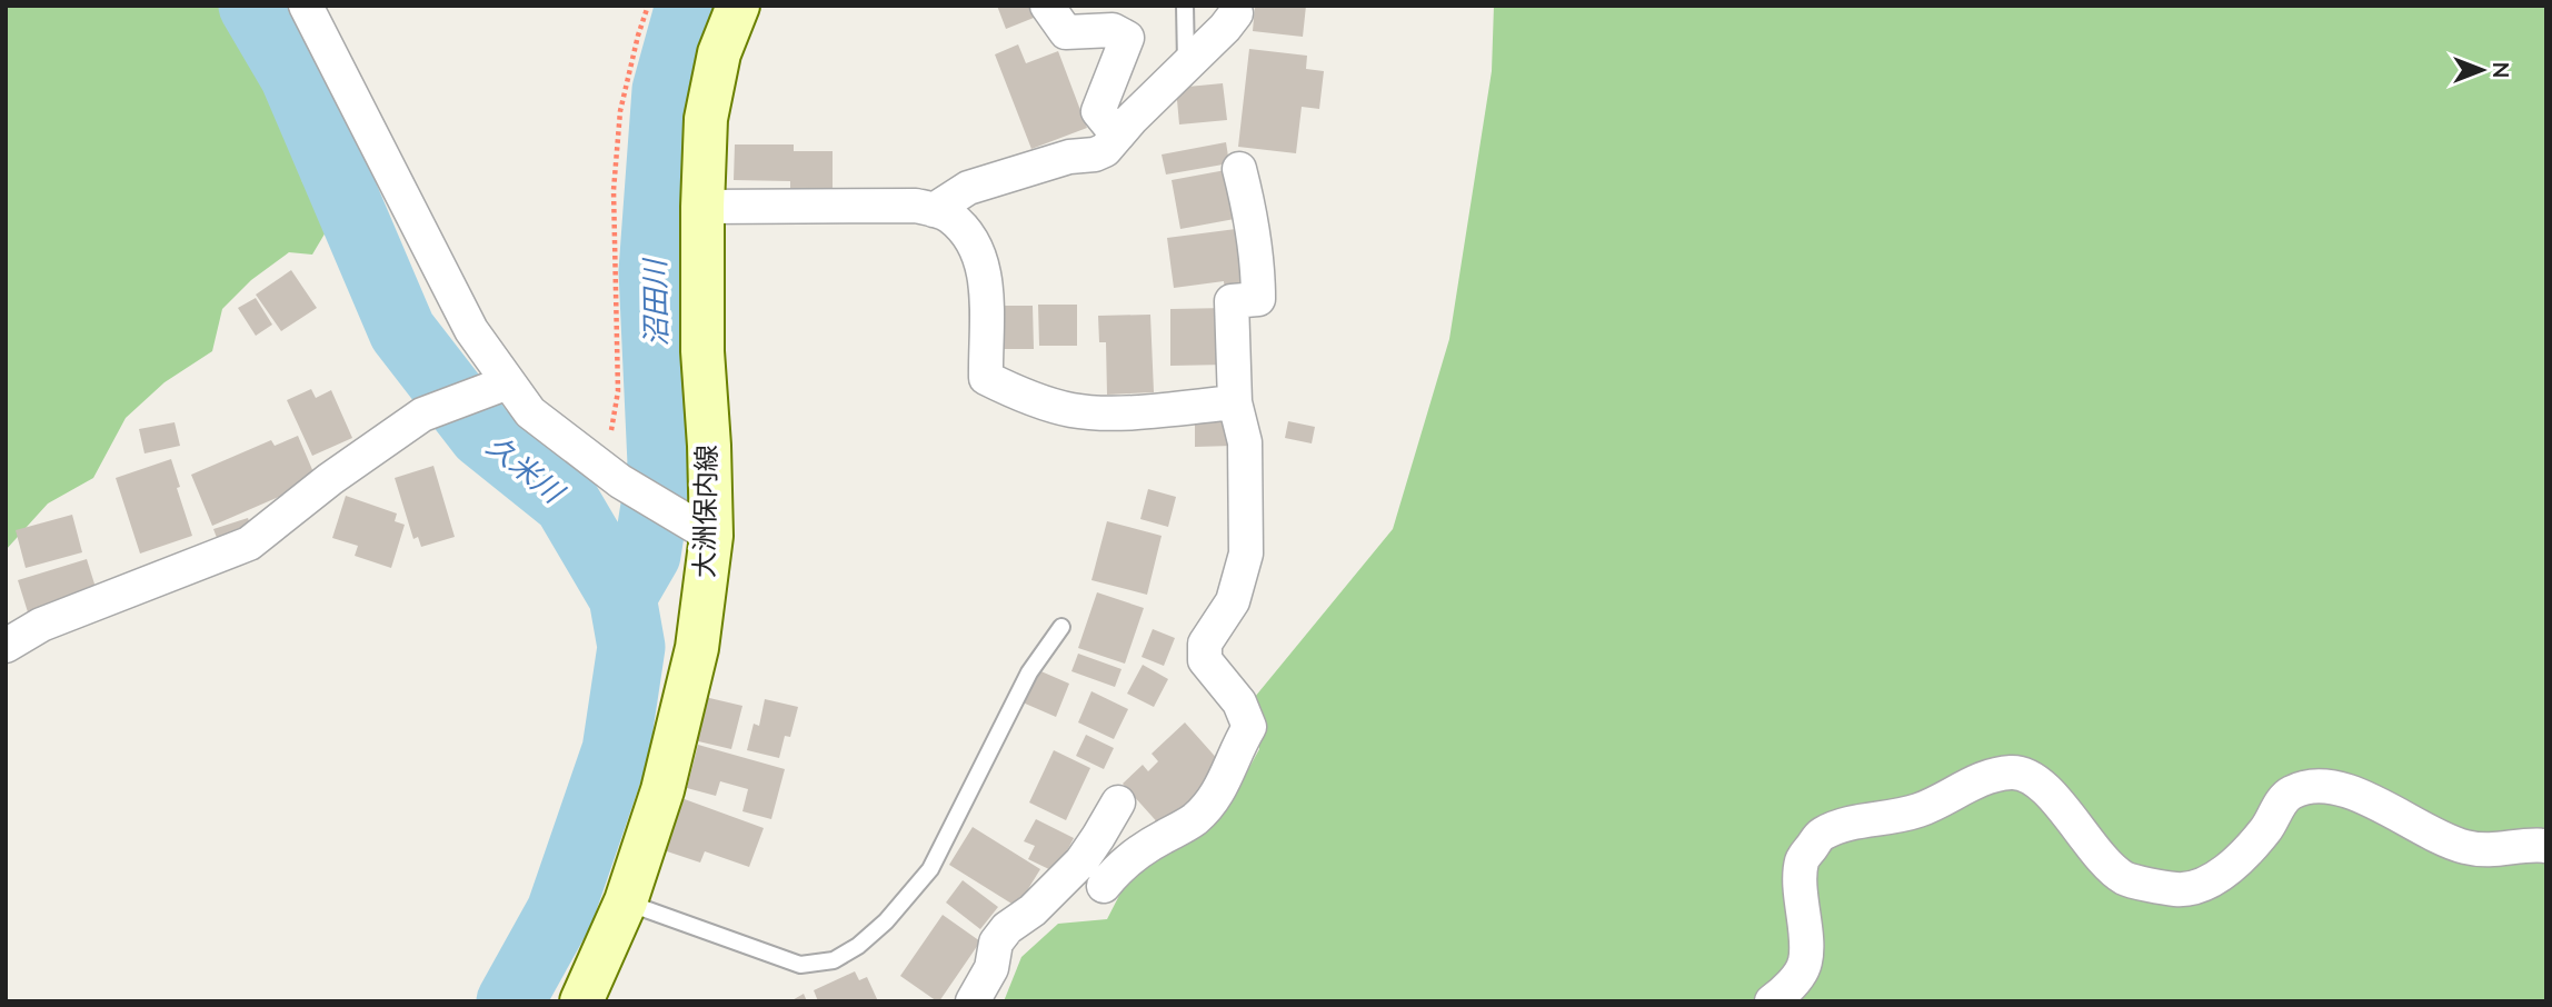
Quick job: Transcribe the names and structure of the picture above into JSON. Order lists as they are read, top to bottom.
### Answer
{
  "streets": {
    "main road": ["大洲保内線"]
  },
  "water": ["沼田川", "久米川"],
  "north": "right"
}
